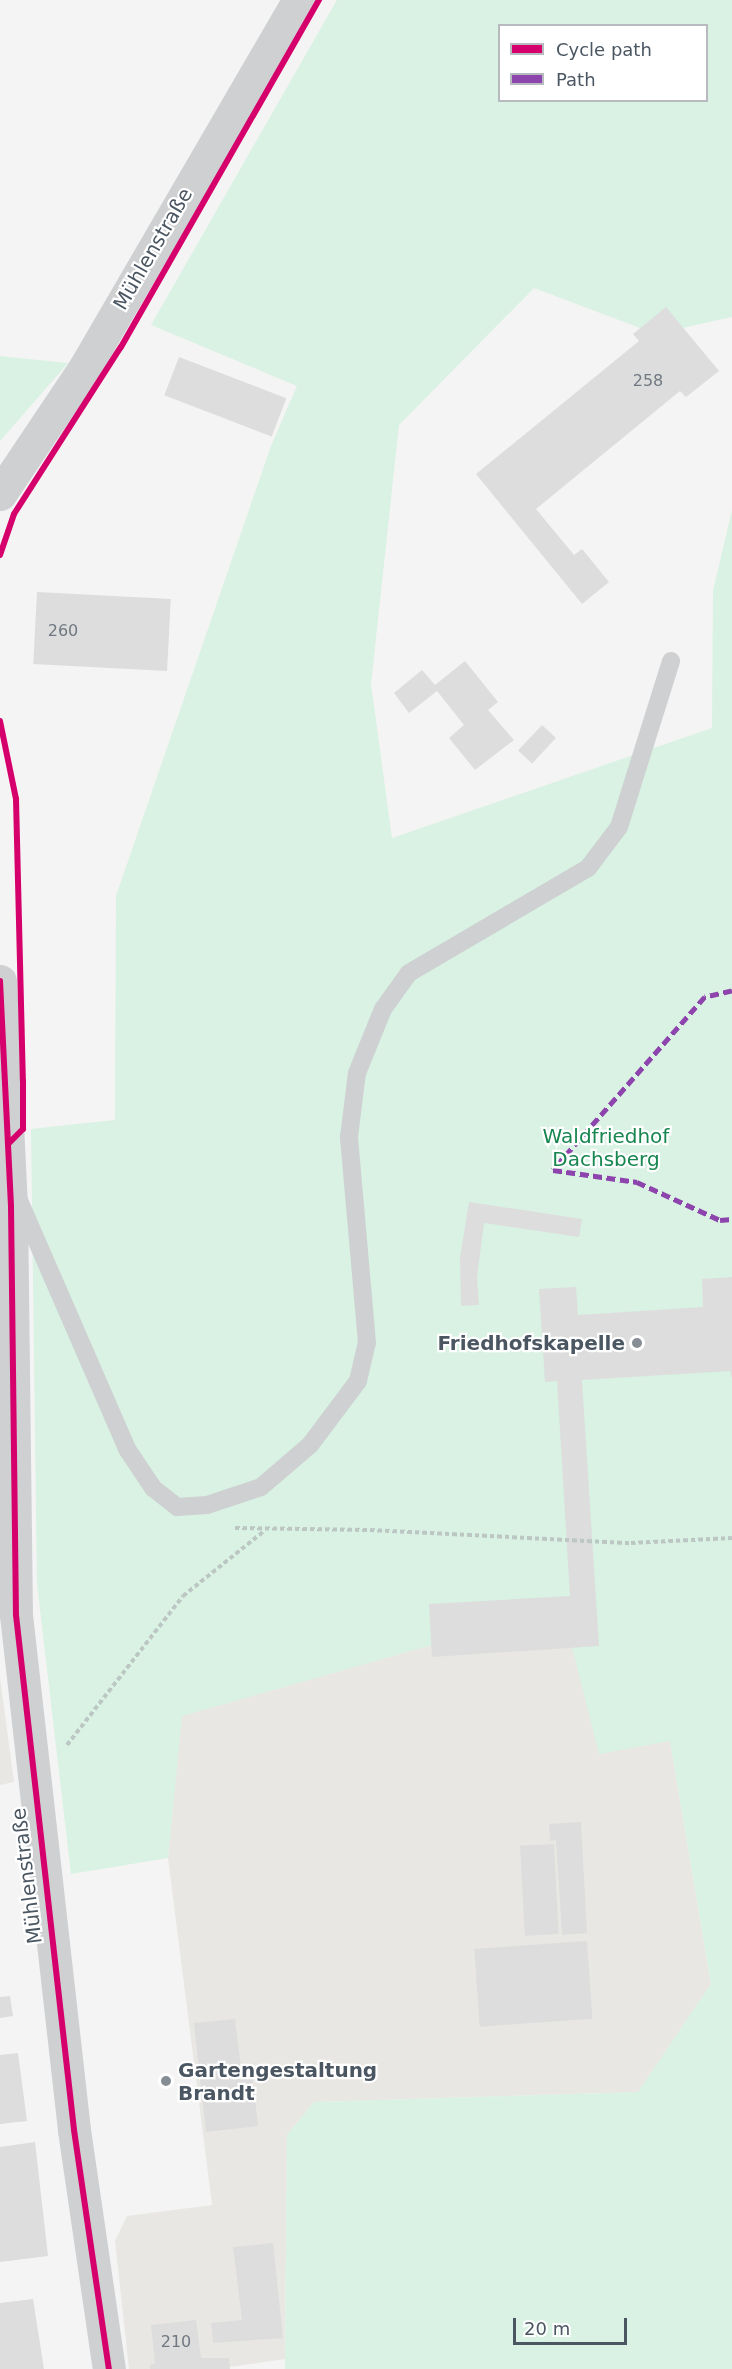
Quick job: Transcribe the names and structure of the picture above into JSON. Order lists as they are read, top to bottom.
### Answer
{
  "streets": {
    "street": ["Mühlenstraße"]
  },
  "parks": ["Waldfriedhof Dachsberg"],
  "places": ["Friedhofskapelle", "Gartengestaltung Brandt"],
  "house_numbers": ["258", "260", "210"],
  "legend": ["Cycle path", "Path"],
  "scale_bar": "20 m"
}
